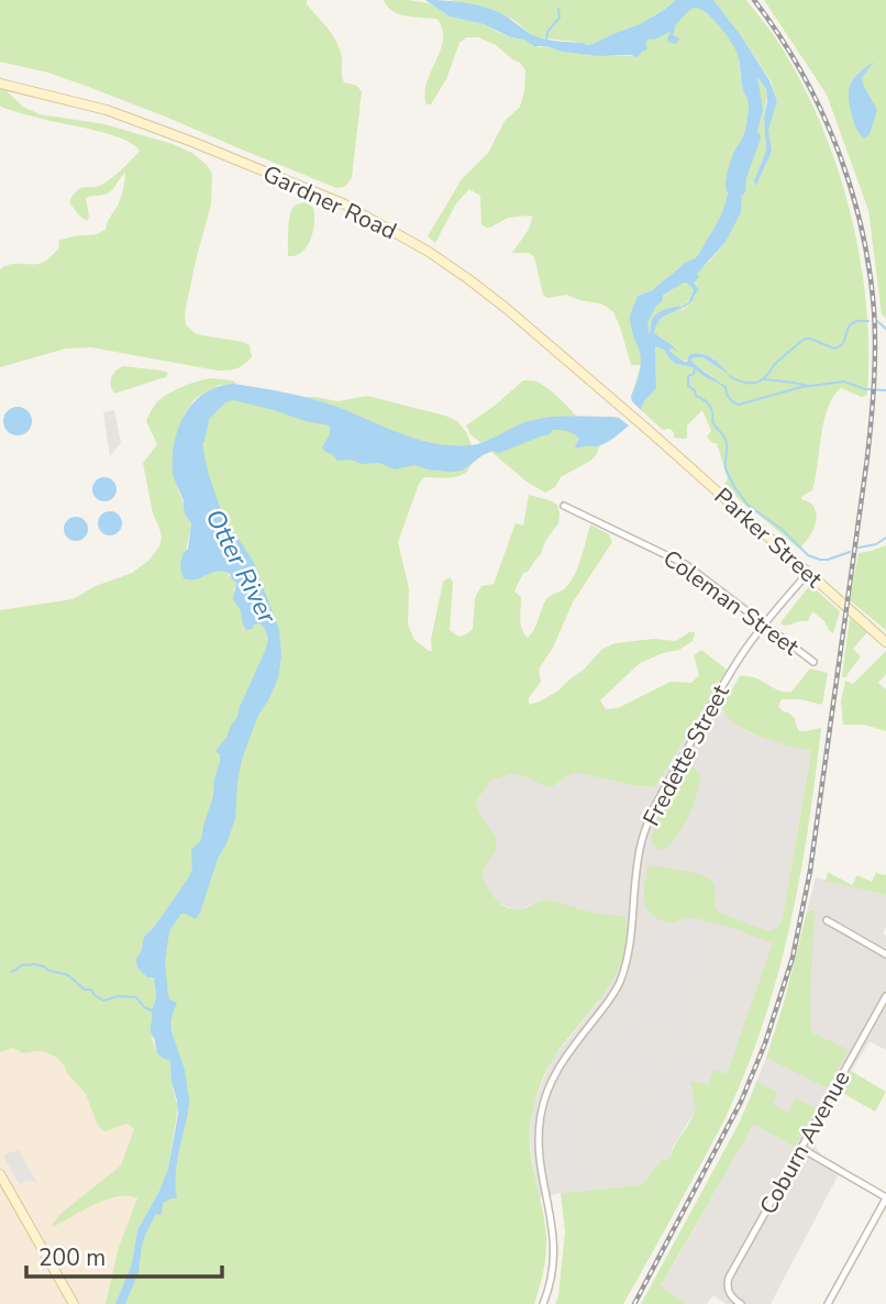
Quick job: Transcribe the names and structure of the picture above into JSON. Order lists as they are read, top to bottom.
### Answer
{
  "streets": {
    "main road": ["Gardner Road", "Parker Street"],
    "street": ["Coleman Street", "Fredette Street", "Coburn Avenue"]
  },
  "crossings": [
    ["Gardner Road", "Parker Street"],
    ["Parker Street", "Fredette Street"],
    ["Coleman Street", "Fredette Street"]
  ],
  "water": ["Otter River"],
  "scale_bar": "200 m"
}
